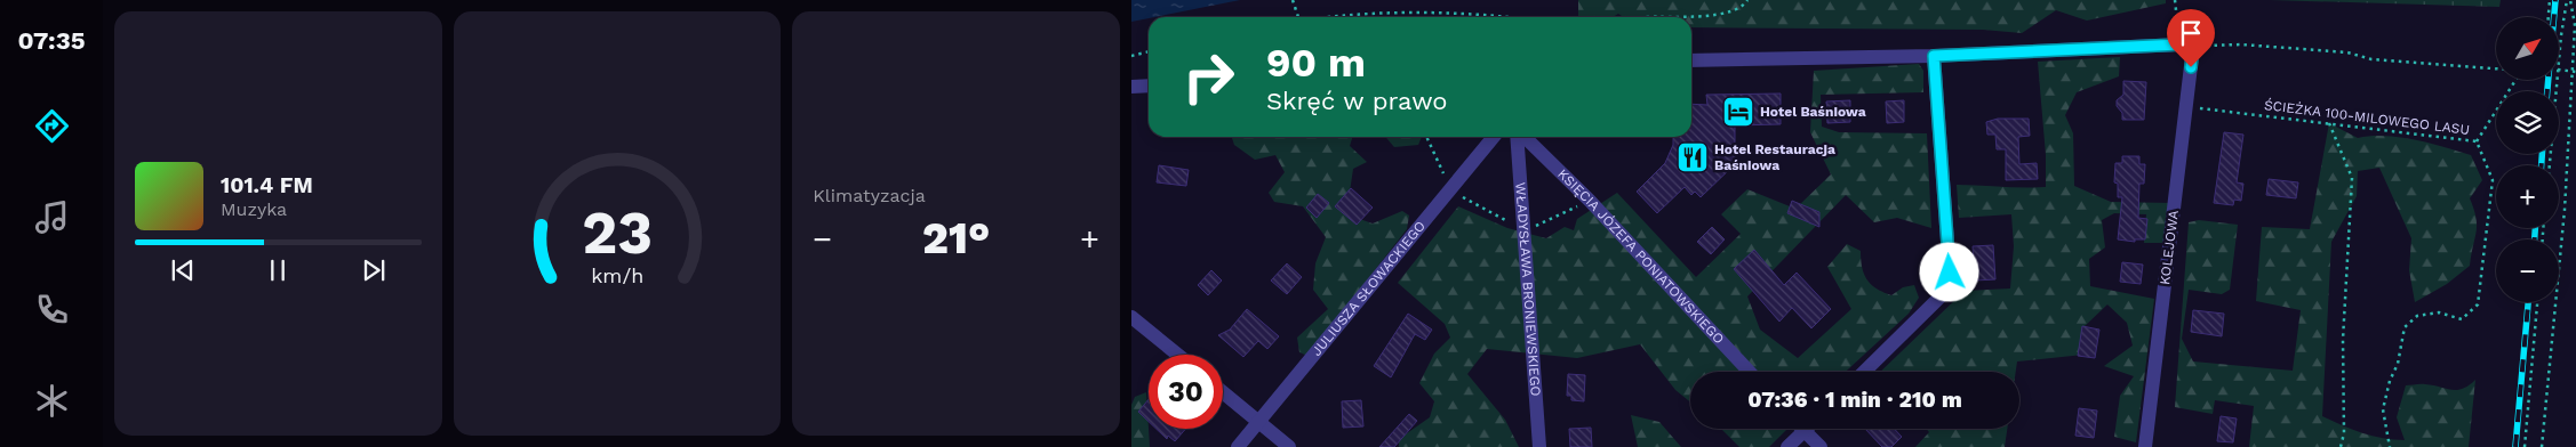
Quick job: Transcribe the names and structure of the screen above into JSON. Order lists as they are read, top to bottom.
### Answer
{
  "streets": {
    "street": [
      "KOLEJOWA",
      "KSIĘCIA JÓZEFA PONIATOWSKIEGO",
      "WŁADYSŁAWA BRONIEWSKIEGO",
      "JULIUSZA SŁOWACKIEGO"
    ],
    "path": ["ŚCIEŻKA 100-MILOWEGO LASU"]
  },
  "crossings": [
    ["ŚCIEŻKA 100-MILOWEGO LASU", "KOLEJOWA"]
  ],
  "places": {
    "hotel": ["Hotel Baśniowa"],
    "restaurant": ["Hotel Restauracja Baśniowa"]
  },
  "north": "top right",
  "page": {
    "tabs": "07:35",
    "tile": "Klimatyzacja",
    "map_buttons": ["+", "−"],
    "turn": ["90 m", "Skręć w prawo"],
    "song": ["101.4 FM", "Muzyka"],
    "heat": ["−", "21°", "+"],
    "limit": "30",
    "trip": "07:36 · 1 min · 210 m",
    "gauge": ["23", "km/h"]
  }
}
